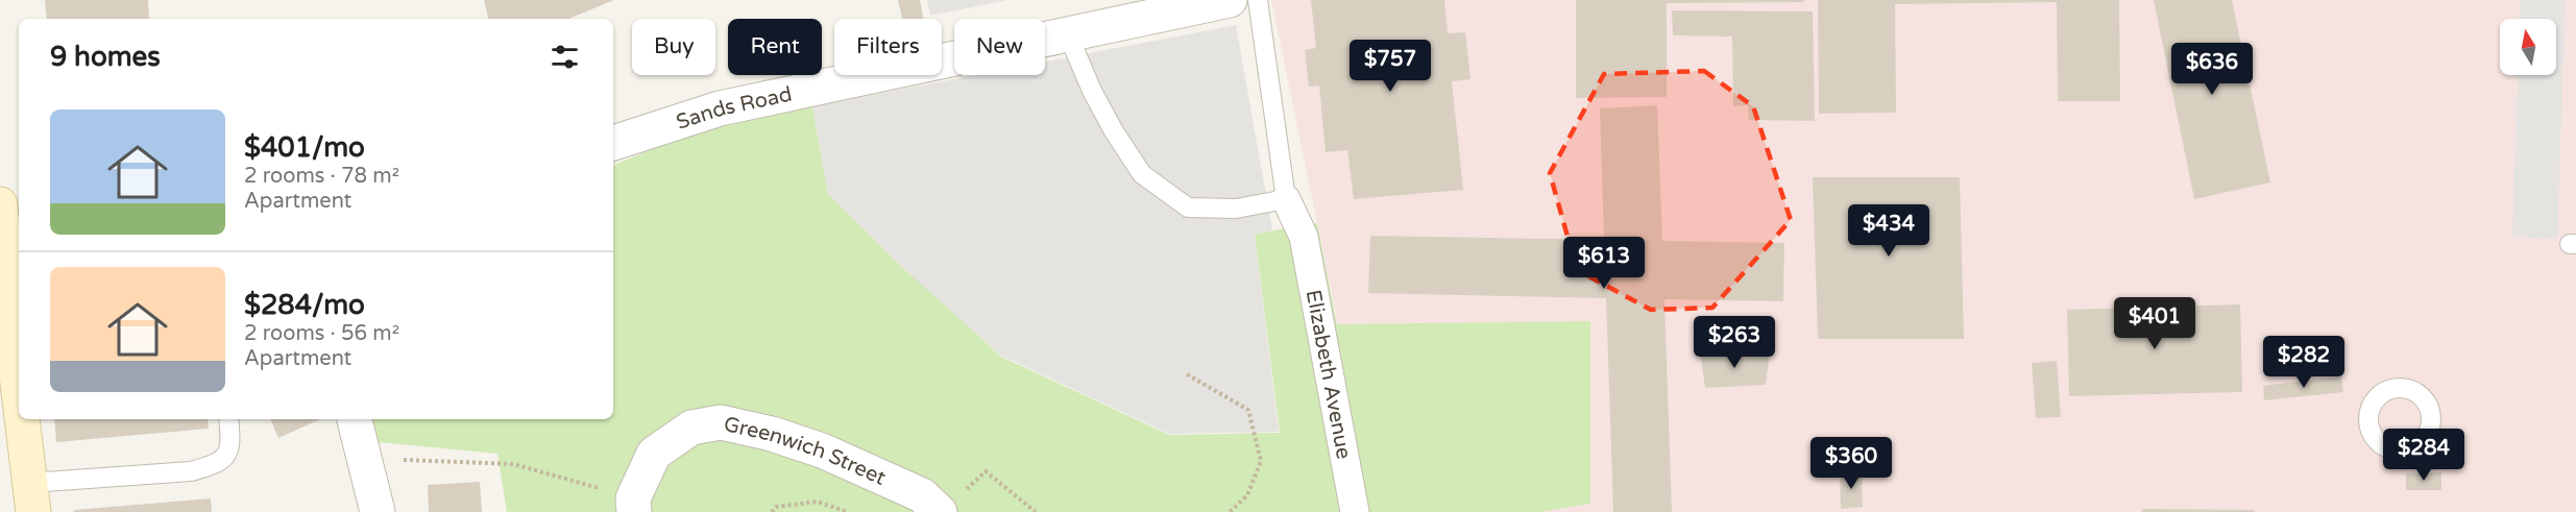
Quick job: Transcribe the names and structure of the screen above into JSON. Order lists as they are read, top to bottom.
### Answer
{
  "streets": {
    "street": ["Sands Road", "Elizabeth Avenue", "Greenwich Street"]
  },
  "north": "top",
  "page": {
    "chip": [
      "Buy",
      "Rent",
      "Filters",
      "New"
    ],
    "heading": "9 homes",
    "price": [
      "$757",
      "$636",
      "$434",
      "$613",
      "$401",
      "$263",
      "$282",
      "$284",
      "$360"
    ],
    "list": [
      {
        "name": "$401/mo",
        "note": "2 rooms · 78 m² · Apartment"
      },
      {
        "name": "$284/mo",
        "note": "2 rooms · 56 m² · Apartment"
      }
    ]
  }
}
